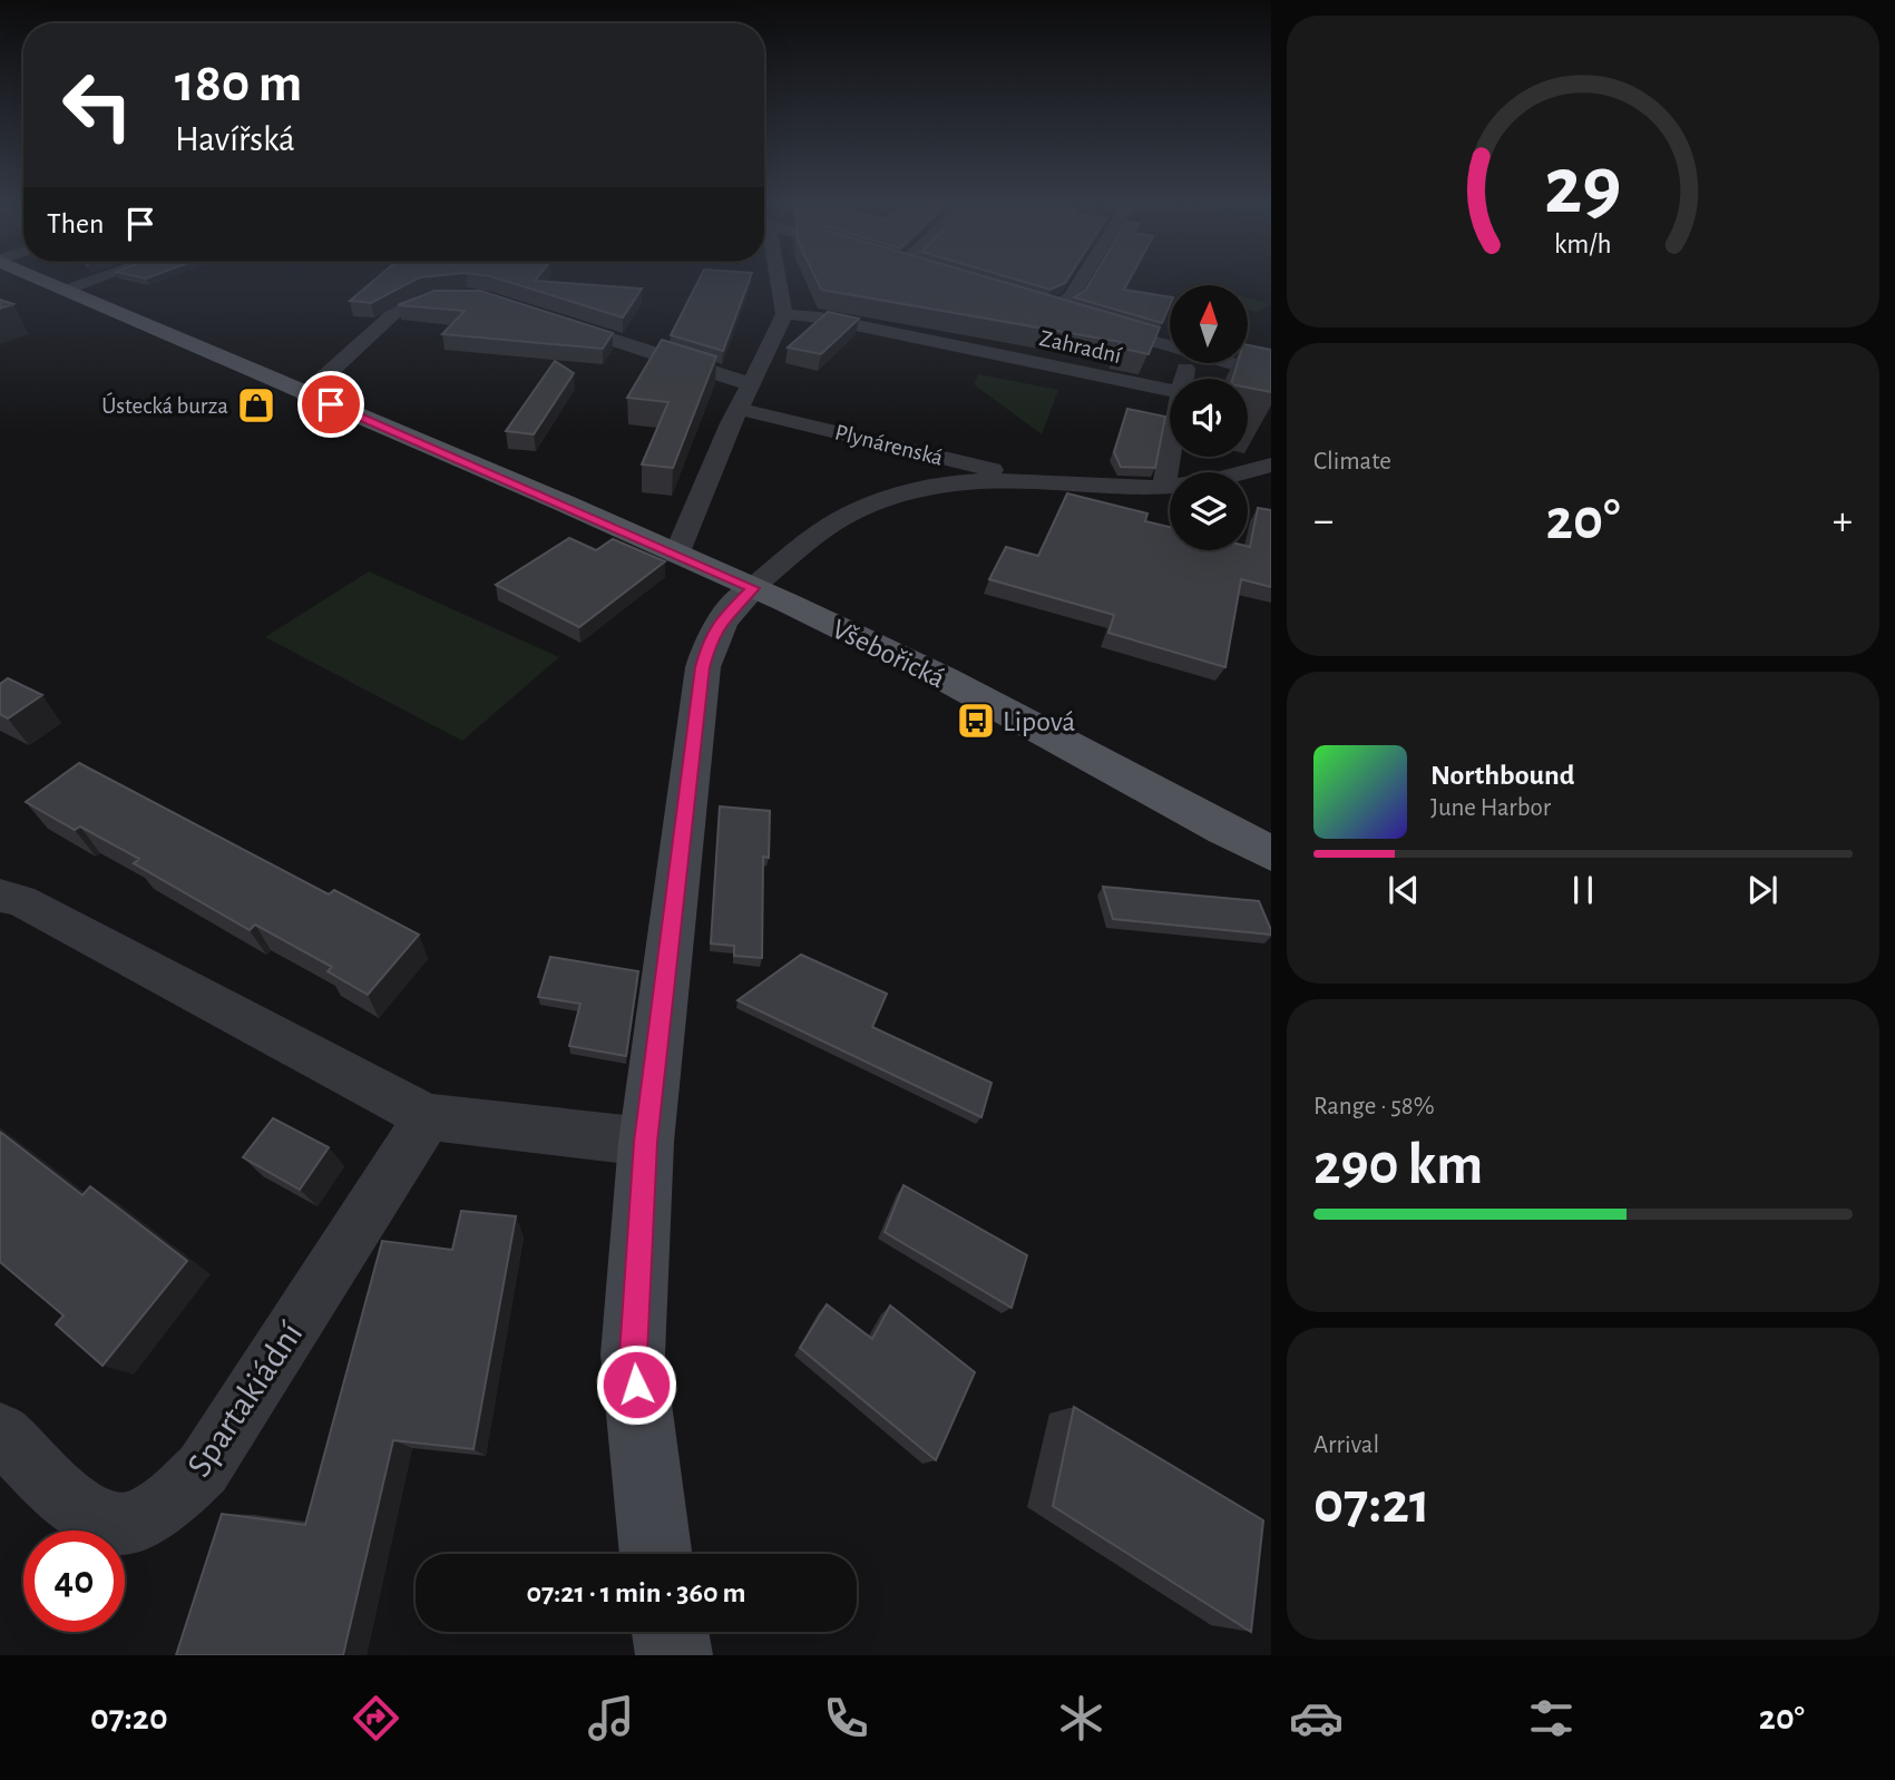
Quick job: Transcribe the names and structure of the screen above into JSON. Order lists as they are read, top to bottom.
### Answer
{
  "streets": {
    "main road": ["Všebořická"],
    "street": ["Zahradní", "Plynárenská", "Spartakiádní"]
  },
  "crossings": [
    ["Plynárenská", "Všebořická"]
  ],
  "places": {
    "shop": ["Ústecká burza"],
    "bus stop": ["Lipová"]
  },
  "north": "top",
  "page": {
    "turn": ["180 m", "Havířská"],
    "then": "Then",
    "tile": [
      "Climate",
      ["Range · 58%", "290 km"],
      ["Arrival", "07:21"]
    ],
    "heat": ["−", "20°", "+"],
    "song": ["Northbound", "June Harbor"],
    "limit": "40",
    "trip": "07:21 · 1 min · 360 m",
    "tabs": ["07:20", "20°"],
    "gauge": ["29", "km/h"]
  }
}
